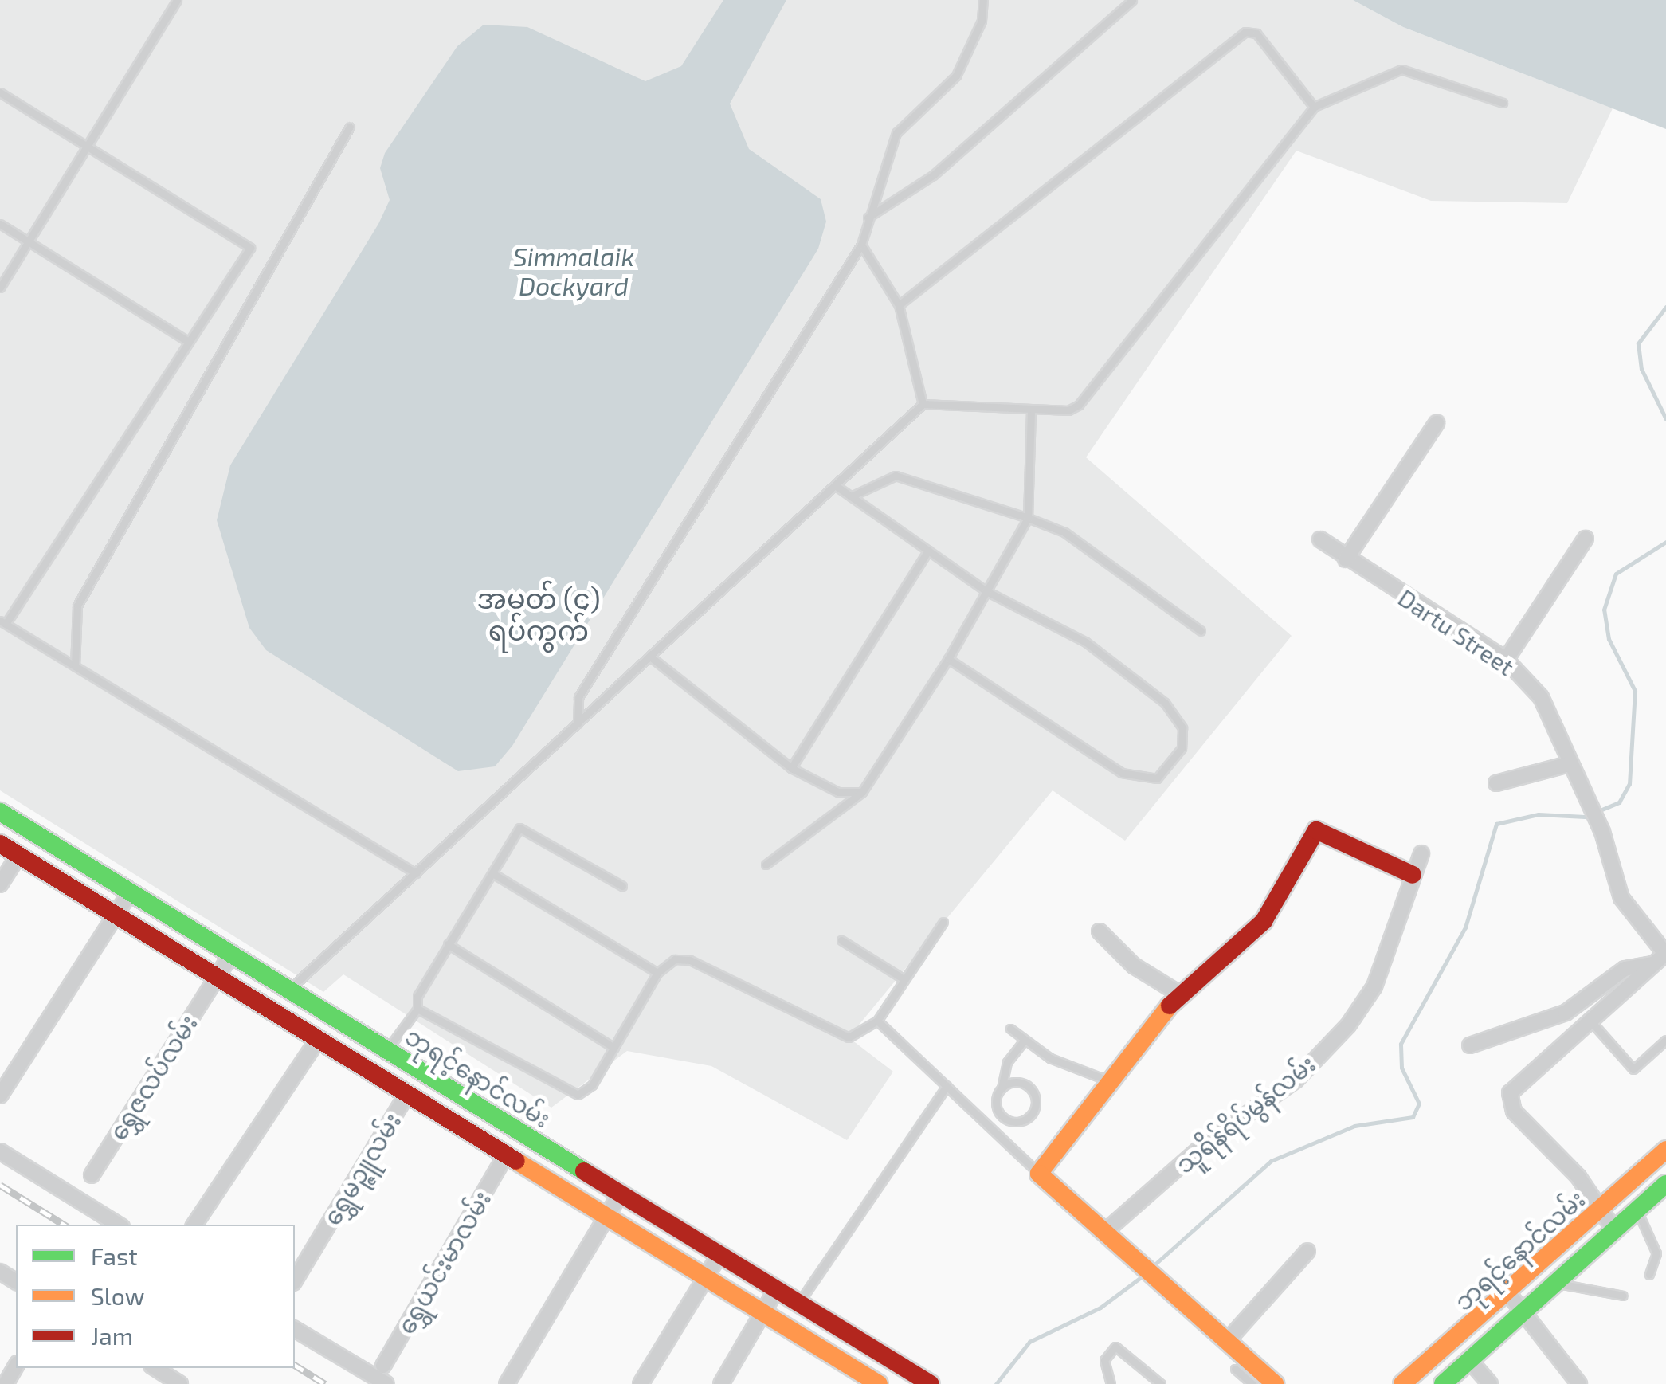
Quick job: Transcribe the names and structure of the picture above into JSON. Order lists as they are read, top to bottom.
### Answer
{
  "streets": {
    "main road": ["ဘုရင့်နောင်လမ်း"],
    "street": [
      "Dartu Street",
      "ရွှေဇလပ်လမ်း",
      "သူရိန်ရိပ်မွန်လမ်း",
      "ရွှေမဉ္ဇူလမ်း",
      "ရွှေယင်းမာလမ်း"
    ]
  },
  "crossings": [
    ["ရွှေဇလပ်လမ်း", "ဘုရင့်နောင်လမ်း"]
  ],
  "districts": ["အမှတ် (၄) ရပ်ကွက်"],
  "water": ["Simmalaik Dockyard"],
  "legend": ["Fast", "Slow", "Jam"]
}
